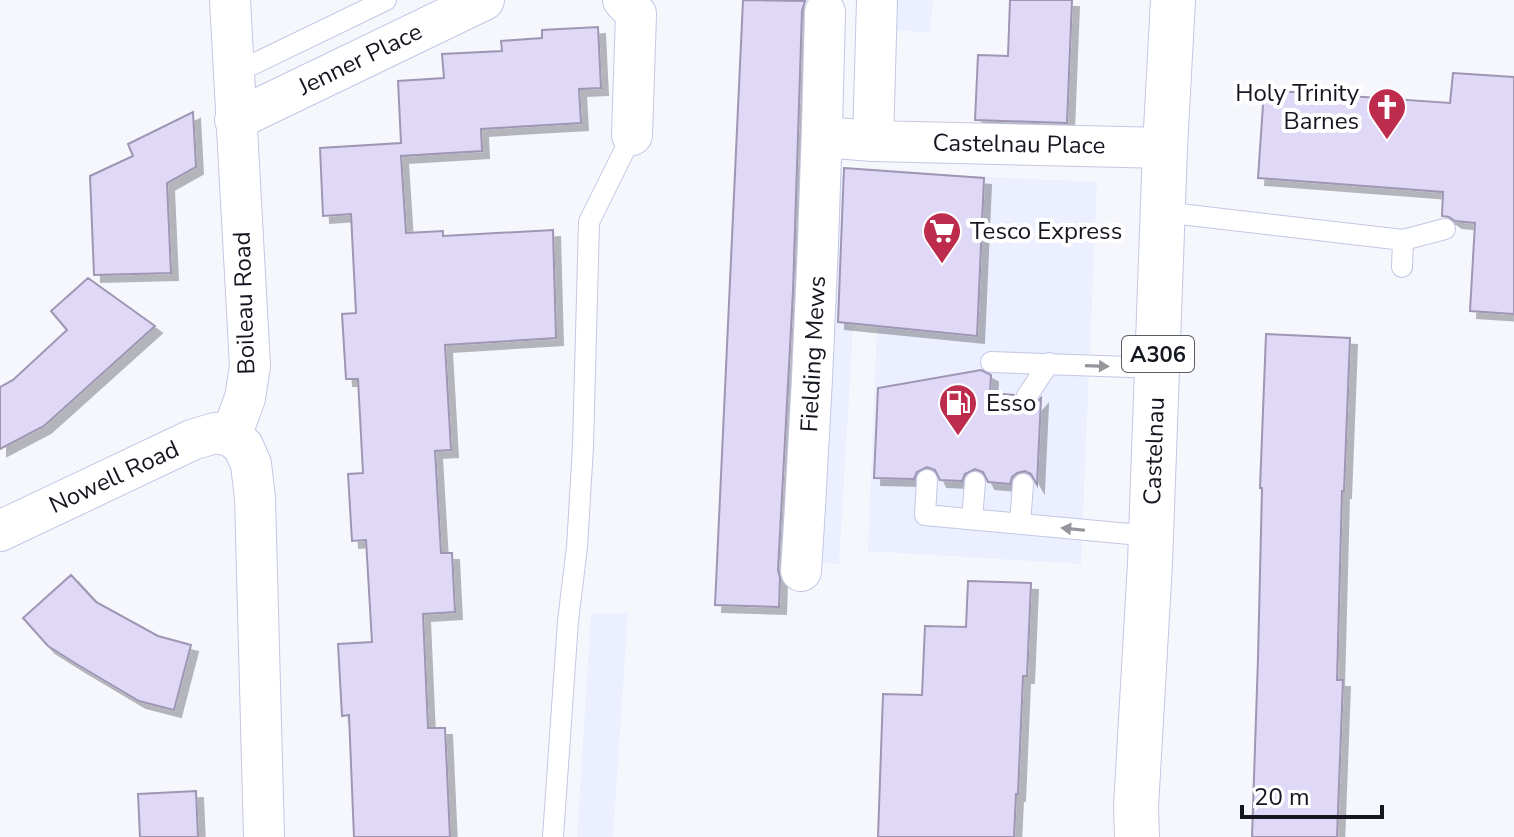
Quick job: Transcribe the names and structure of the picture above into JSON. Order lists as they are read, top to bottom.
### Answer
{
  "streets": {
    "main road": ["A306", "Castelnau"],
    "street": [
      "Jenner Place",
      "Castelnau Place",
      "Boileau Road",
      "Fielding Mews",
      "Nowell Road"
    ]
  },
  "crossings": [
    ["Jenner Place", "Boileau Road"],
    ["Castelnau Place", "Fielding Mews"],
    ["Castelnau Place", "Castelnau"],
    ["Boileau Road", "Nowell Road"]
  ],
  "places": {
    "church": ["Holy Trinity Barnes"],
    "supermarket": ["Tesco Express"],
    "fuel station": ["Esso"]
  },
  "scale_bar": "20 m"
}
